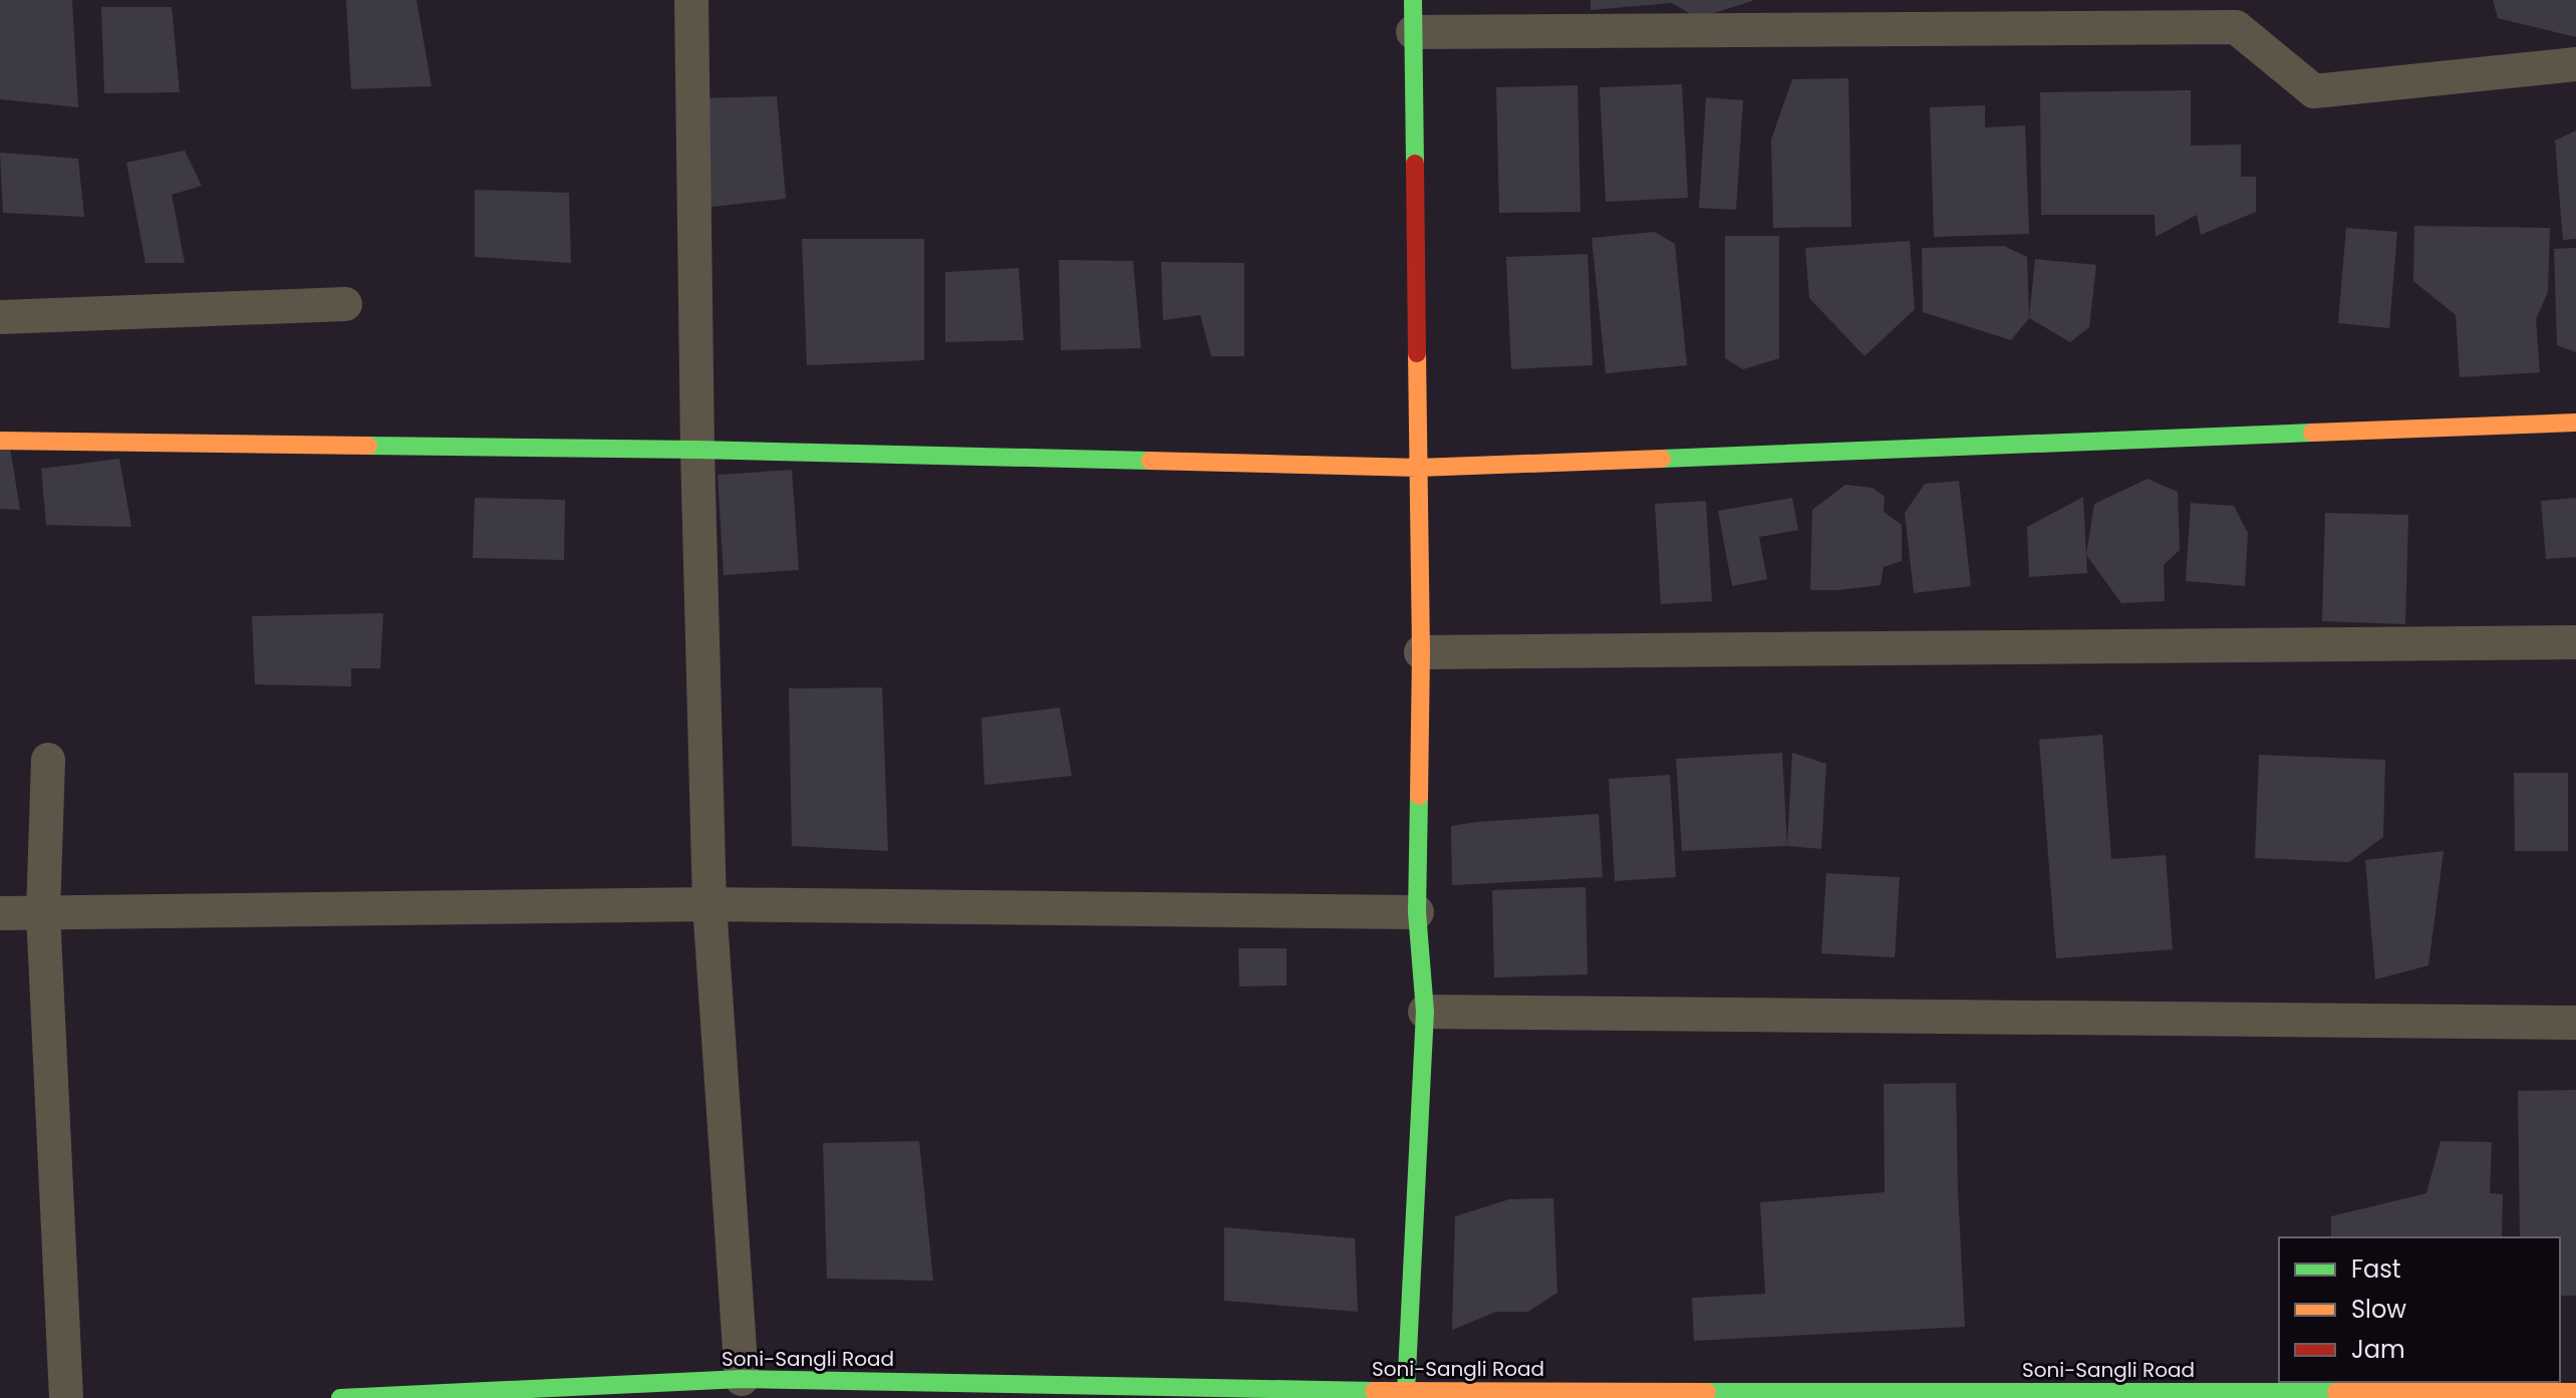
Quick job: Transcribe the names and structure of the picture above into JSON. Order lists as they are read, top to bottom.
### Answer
{
  "streets": {
    "street": ["Soni-Sangli Road"]
  },
  "legend": ["Fast", "Slow", "Jam"]
}
